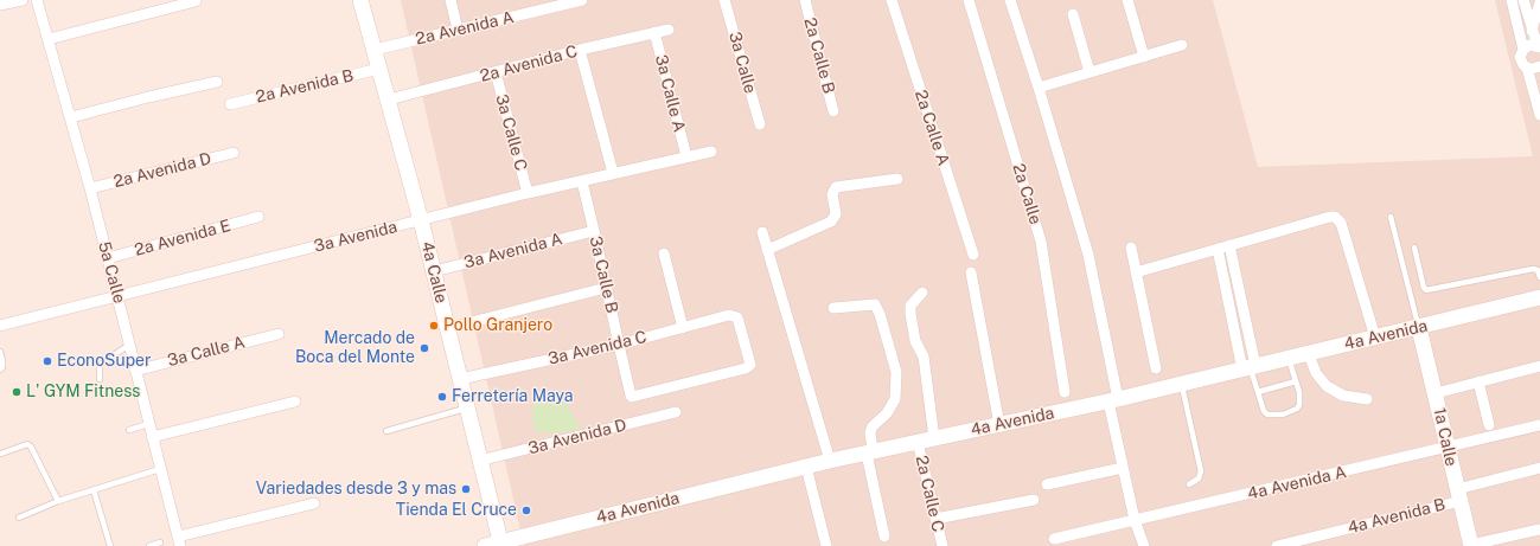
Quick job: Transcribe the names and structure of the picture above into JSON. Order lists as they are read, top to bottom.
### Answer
{
  "streets": {
    "main road": ["4a Calle", "4a Avenida", "1a Calle"],
    "street": [
      "2a Avenida A",
      "2a Calle B",
      "3a Calle",
      "2a Avenida C",
      "2a Avenida B",
      "3a Calle A",
      "2a Calle A",
      "3a Calle C",
      "2a Avenida D",
      "2a Calle",
      "3a Avenida",
      "2a Avenida E",
      "3a Avenida A",
      "5a Calle",
      "3a Calle B",
      "3a Avenida C",
      "3a Avenida D",
      "4a Avenida A",
      "2a Calle C",
      "4a Avenida B"
    ]
  },
  "crossings": [
    ["2a Avenida A", "4a Calle"],
    ["2a Avenida C", "3a Calle A"],
    ["2a Avenida C", "3a Calle C"],
    ["2a Avenida C", "4a Calle"],
    ["2a Avenida B", "4a Calle"],
    ["3a Calle A", "3a Avenida"],
    ["3a Calle A", "5a Calle"],
    ["3a Calle C", "3a Avenida"],
    ["2a Avenida D", "5a Calle"],
    ["3a Avenida", "5a Calle"],
    ["3a Avenida", "4a Calle"],
    ["3a Avenida", "3a Calle B"],
    ["2a Avenida E", "5a Calle"],
    ["3a Avenida A", "4a Calle"],
    ["3a Avenida A", "3a Calle B"],
    ["4a Calle", "4a Avenida"],
    ["4a Calle", "3a Avenida C"],
    ["4a Calle", "3a Avenida D"],
    ["3a Calle B", "3a Avenida C"],
    ["3a Calle B", "3a Avenida D"],
    ["4a Avenida", "1a Calle"],
    ["4a Avenida", "2a Calle C"],
    ["3a Avenida C", "3a Avenida D"],
    ["1a Calle", "4a Avenida A"],
    ["1a Calle", "4a Avenida B"]
  ],
  "places": [
    "Pollo Granjero",
    "Mercado de Boca del Monte",
    "EconoSuper",
    "L' GYM Fitness",
    "Ferretería Maya",
    "Variedades desde 3 y mas",
    "Tienda El Cruce"
  ]
}
